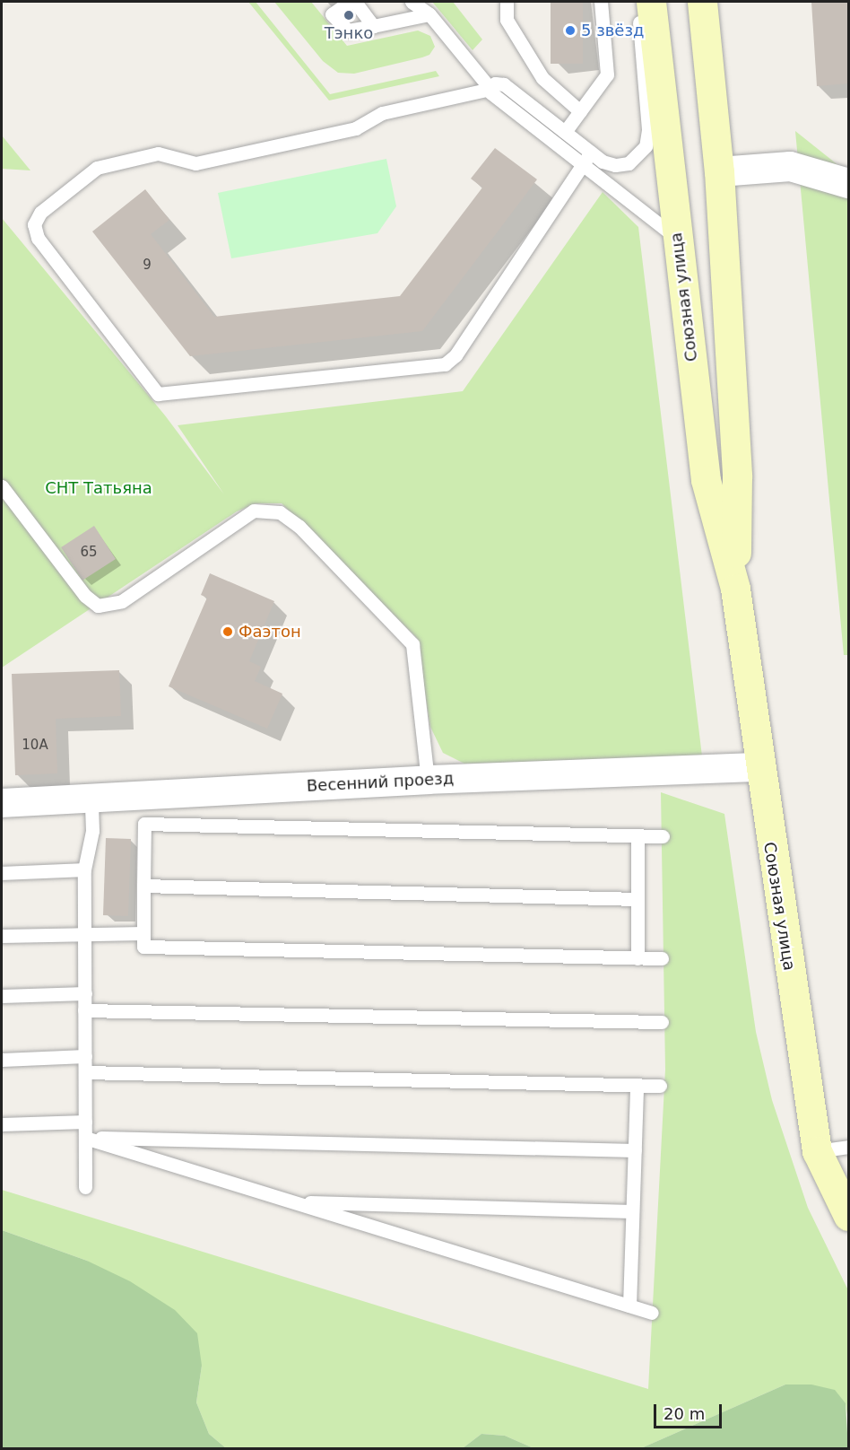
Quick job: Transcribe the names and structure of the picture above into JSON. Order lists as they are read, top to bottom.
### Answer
{
  "streets": {
    "main road": ["Союзная улица"],
    "street": ["Весенний проезд"]
  },
  "crossings": [
    ["Союзная улица", "Весенний проезд"]
  ],
  "parks": ["СНТ Татьяна"],
  "places": ["Тэнко", "5 звёзд", "Фаэтон"],
  "house_numbers": ["9", "65", "10А"],
  "scale_bar": "20 m"
}
